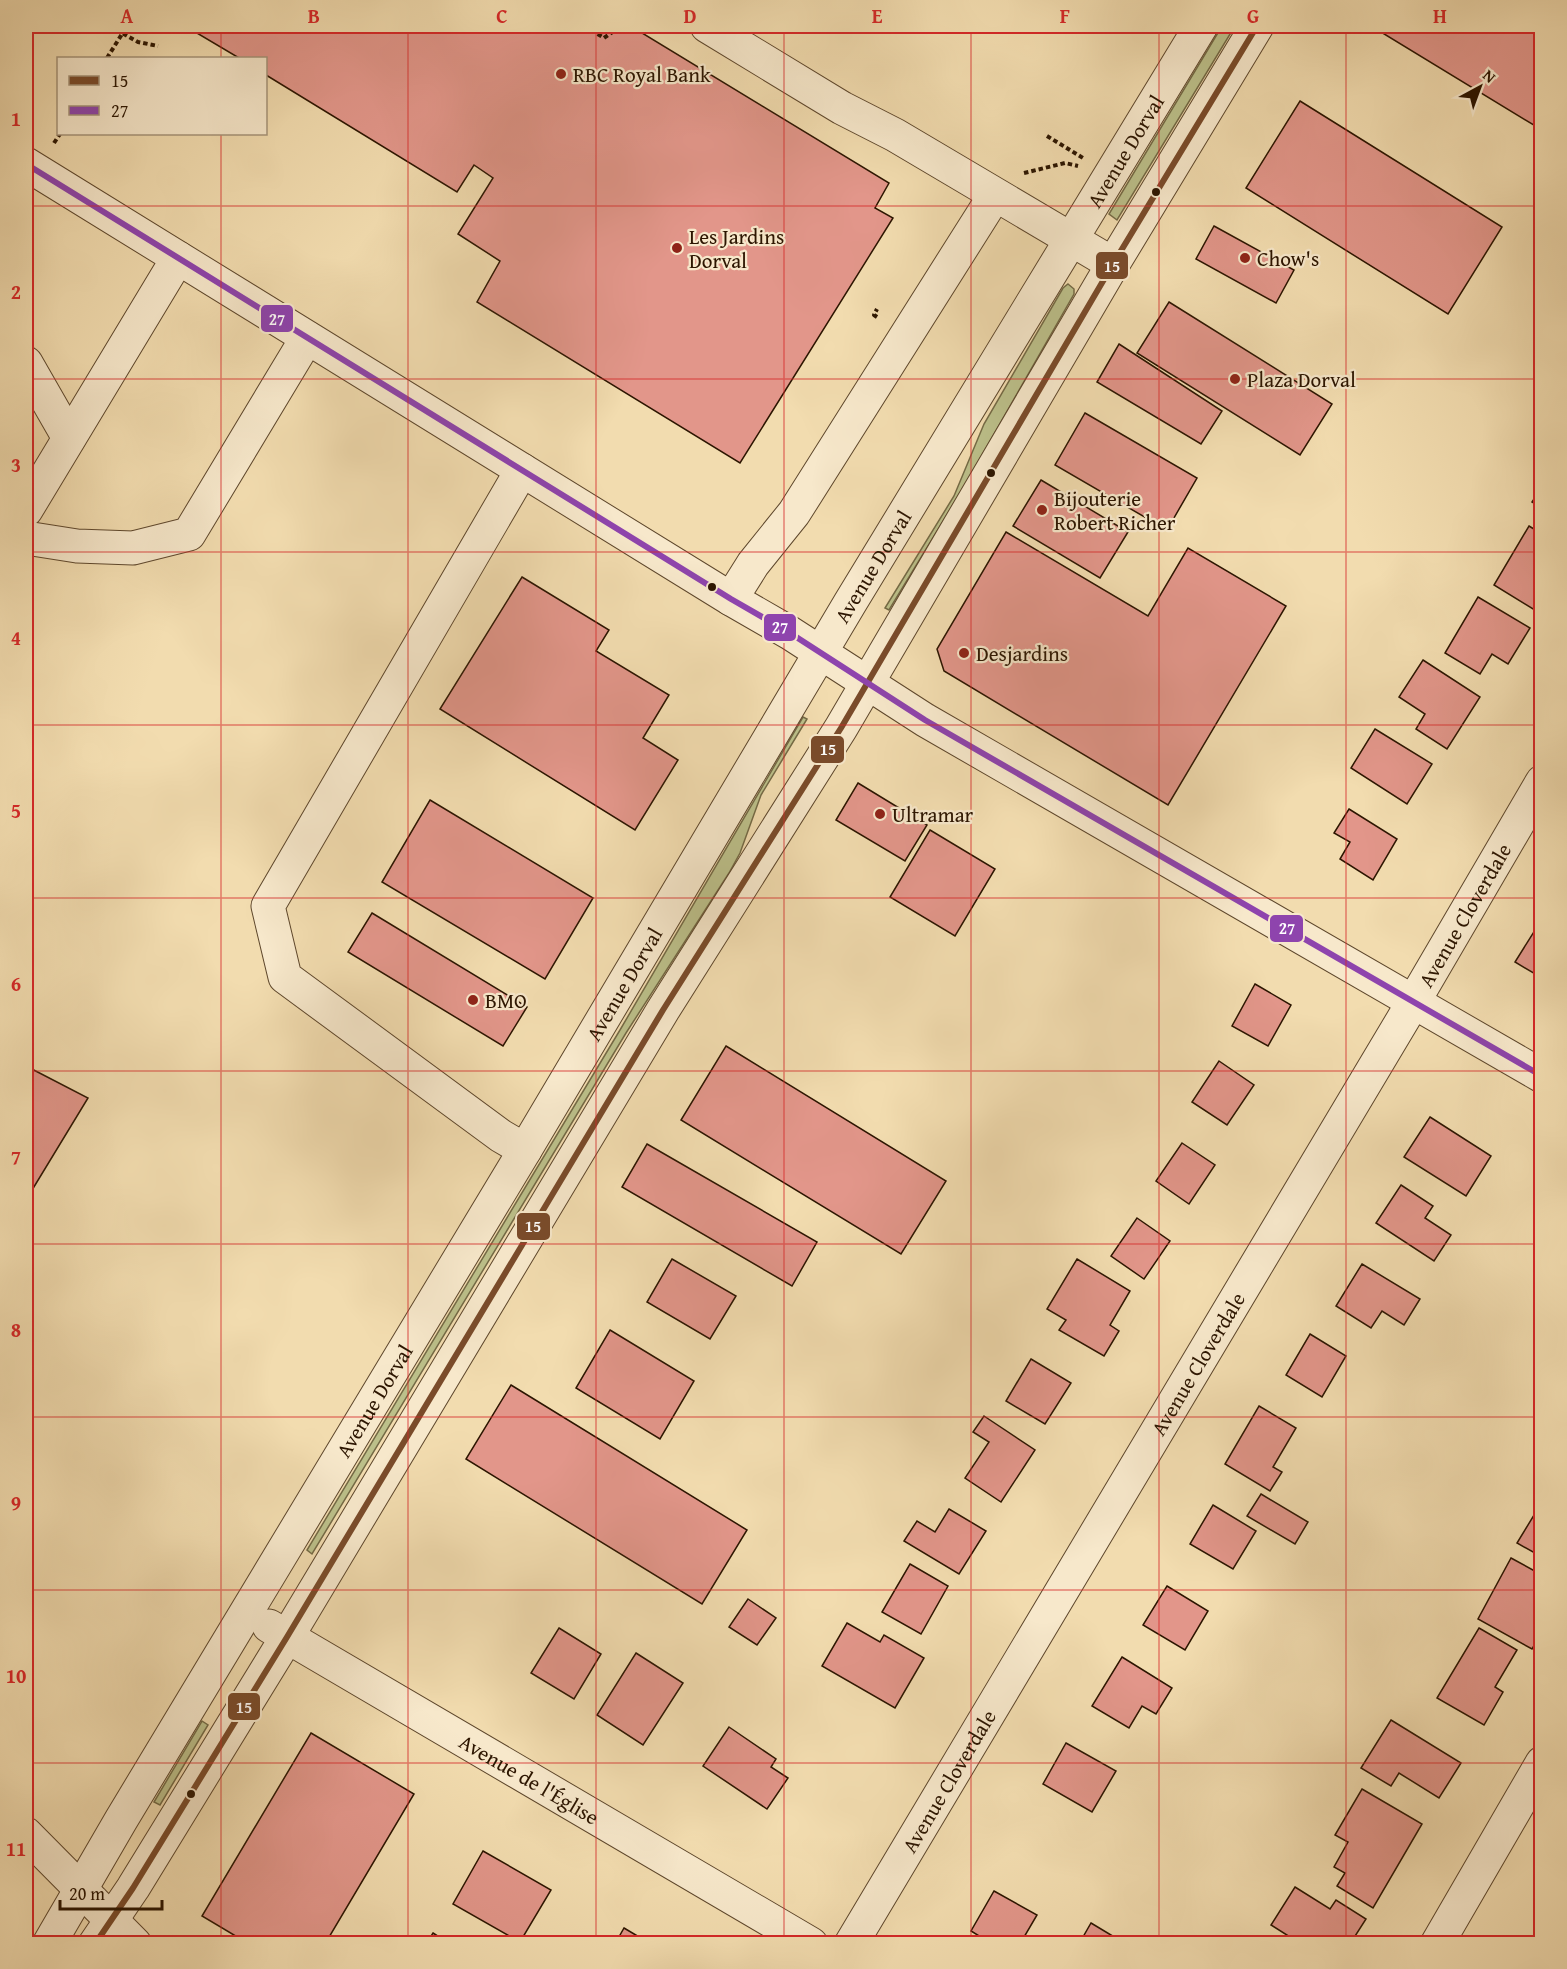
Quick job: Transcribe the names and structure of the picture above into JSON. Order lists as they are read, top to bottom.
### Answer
{
  "streets": {
    "street": ["Avenue Dorval", "Avenue Cloverdale", "Avenue de l'Église"]
  },
  "crossings": [
    ["Avenue Dorval", "Avenue de l'Église"]
  ],
  "places": [
    "RBC Royal Bank",
    "Les Jardins Dorval",
    "Chow's",
    "Plaza Dorval",
    "Bijouterie Robert Richer",
    "Desjardins",
    "Ultramar",
    "BMO"
  ],
  "lines": ["transit line 15", "transit line 27"],
  "legend": ["15", "27"],
  "scale_bar": "20 m",
  "north": "top right",
  "grid": {
    "columns": [
      "A",
      "B",
      "C",
      "D",
      "E",
      "F",
      "G",
      "H"
    ],
    "rows": [
      "1",
      "2",
      "3",
      "4",
      "5",
      "6",
      "7",
      "8",
      "9",
      "10",
      "11"
    ]
  }
}
